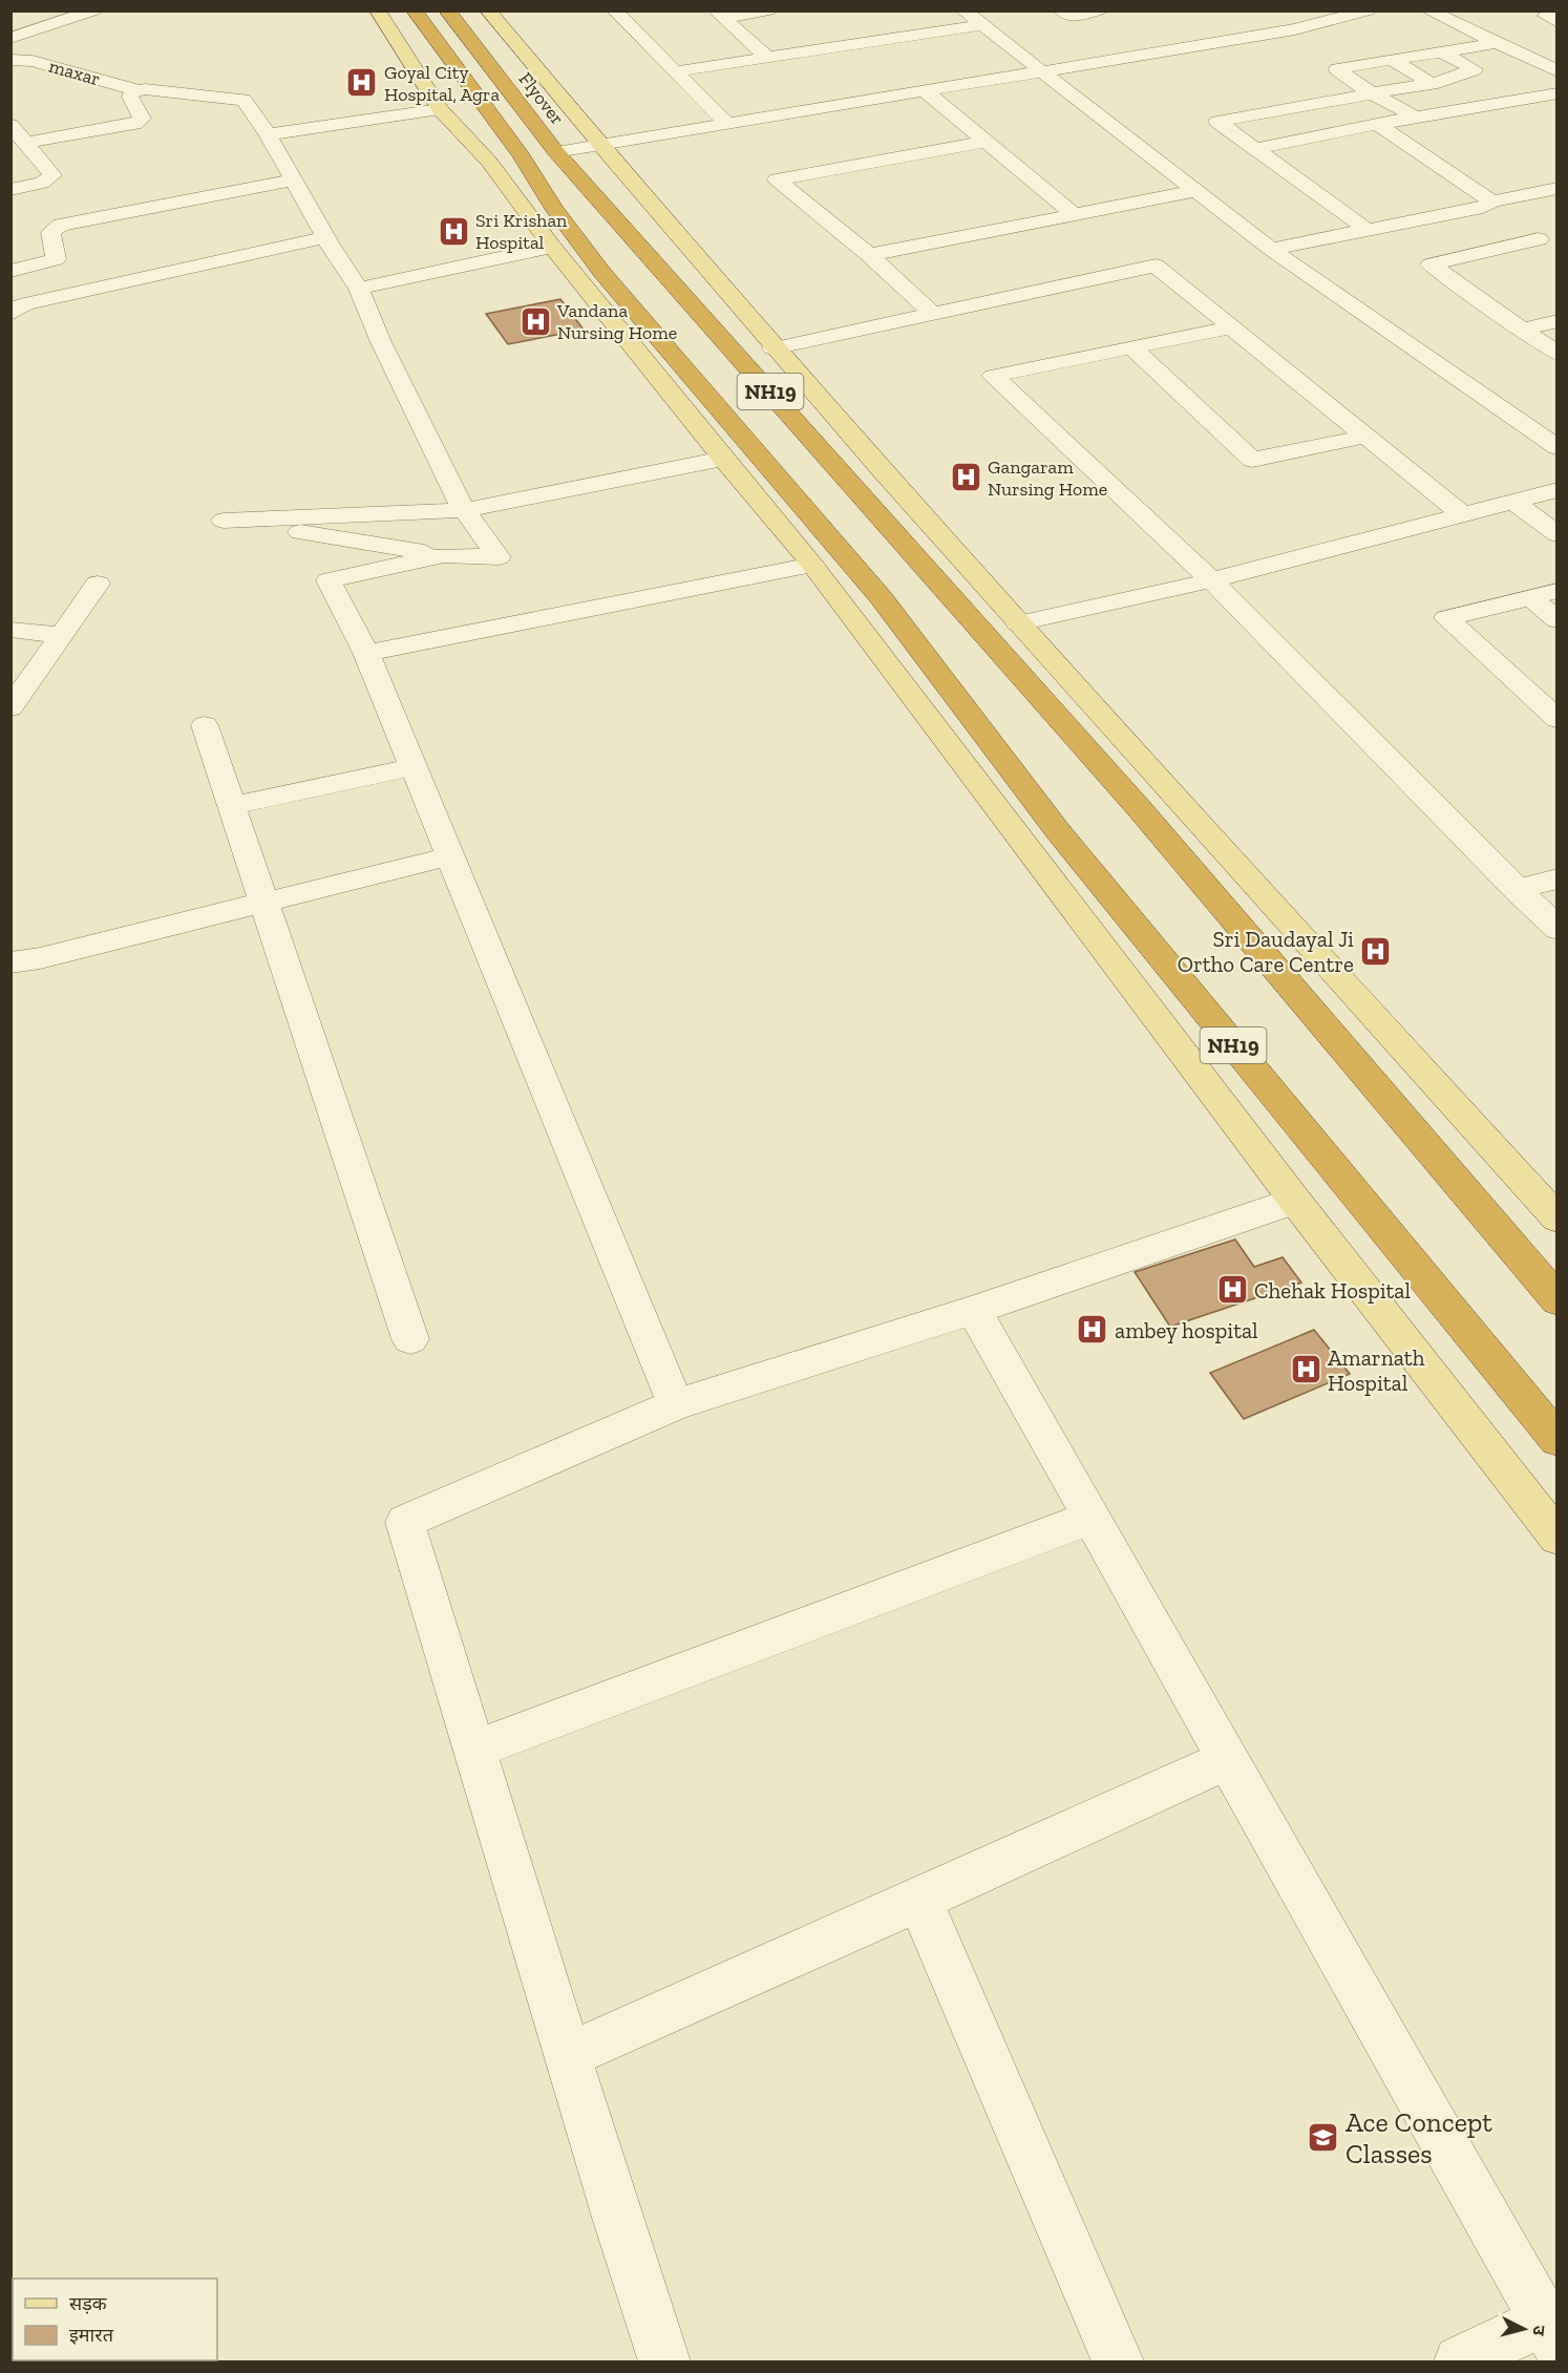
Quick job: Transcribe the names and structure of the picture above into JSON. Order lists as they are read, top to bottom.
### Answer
{
  "streets": {
    "highway": ["Flyover", "NH19"],
    "street": ["maxar"]
  },
  "crossings": [
    ["Flyover", "NH19"]
  ],
  "places": {
    "hospital": [
      "Goyal City Hospital, Agra",
      "Sri Krishan Hospital",
      "Vandana Nursing Home",
      "Gangaram Nursing Home",
      "Sri Daudayal Ji Ortho Care Centre",
      "Chehak Hospital",
      "ambey hospital",
      "Amarnath Hospital"
    ],
    "school or university": ["Ace Concept Classes"]
  },
  "legend": ["सड़क", "इमारत"],
  "north": "right"
}
